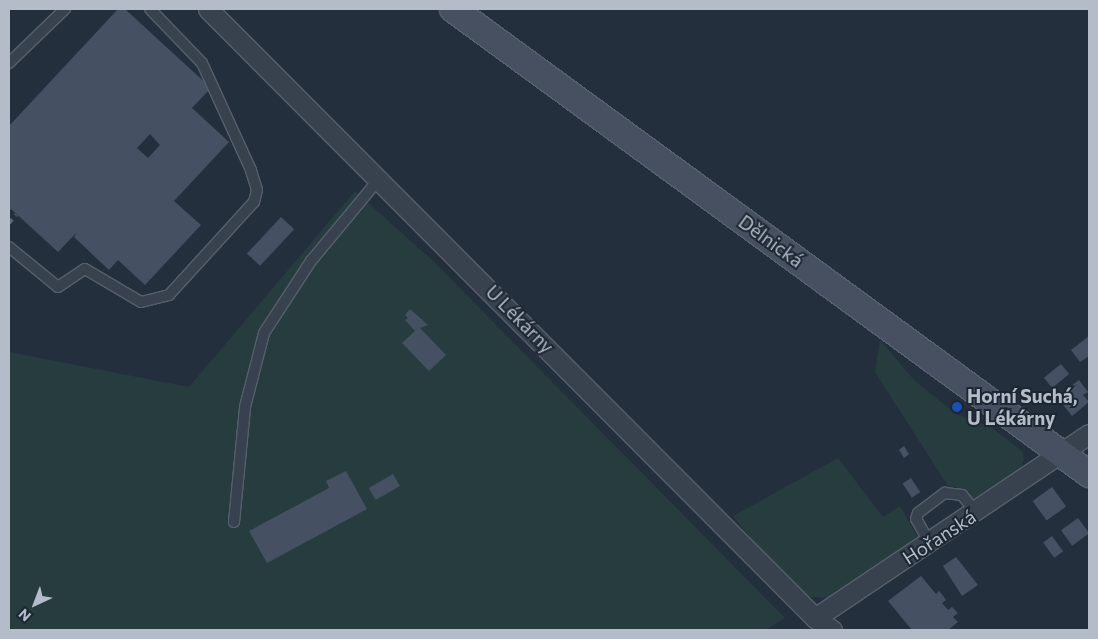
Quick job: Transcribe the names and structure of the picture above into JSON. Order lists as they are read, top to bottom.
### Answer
{
  "streets": {
    "main road": ["Dělnická"],
    "street": ["U Lékárny", "Hořanská"]
  },
  "crossings": [
    ["Dělnická", "Hořanská"],
    ["U Lékárny", "Hořanská"]
  ],
  "places": ["Horní Suchá, U Lékárny"],
  "north": "bottom left"
}
